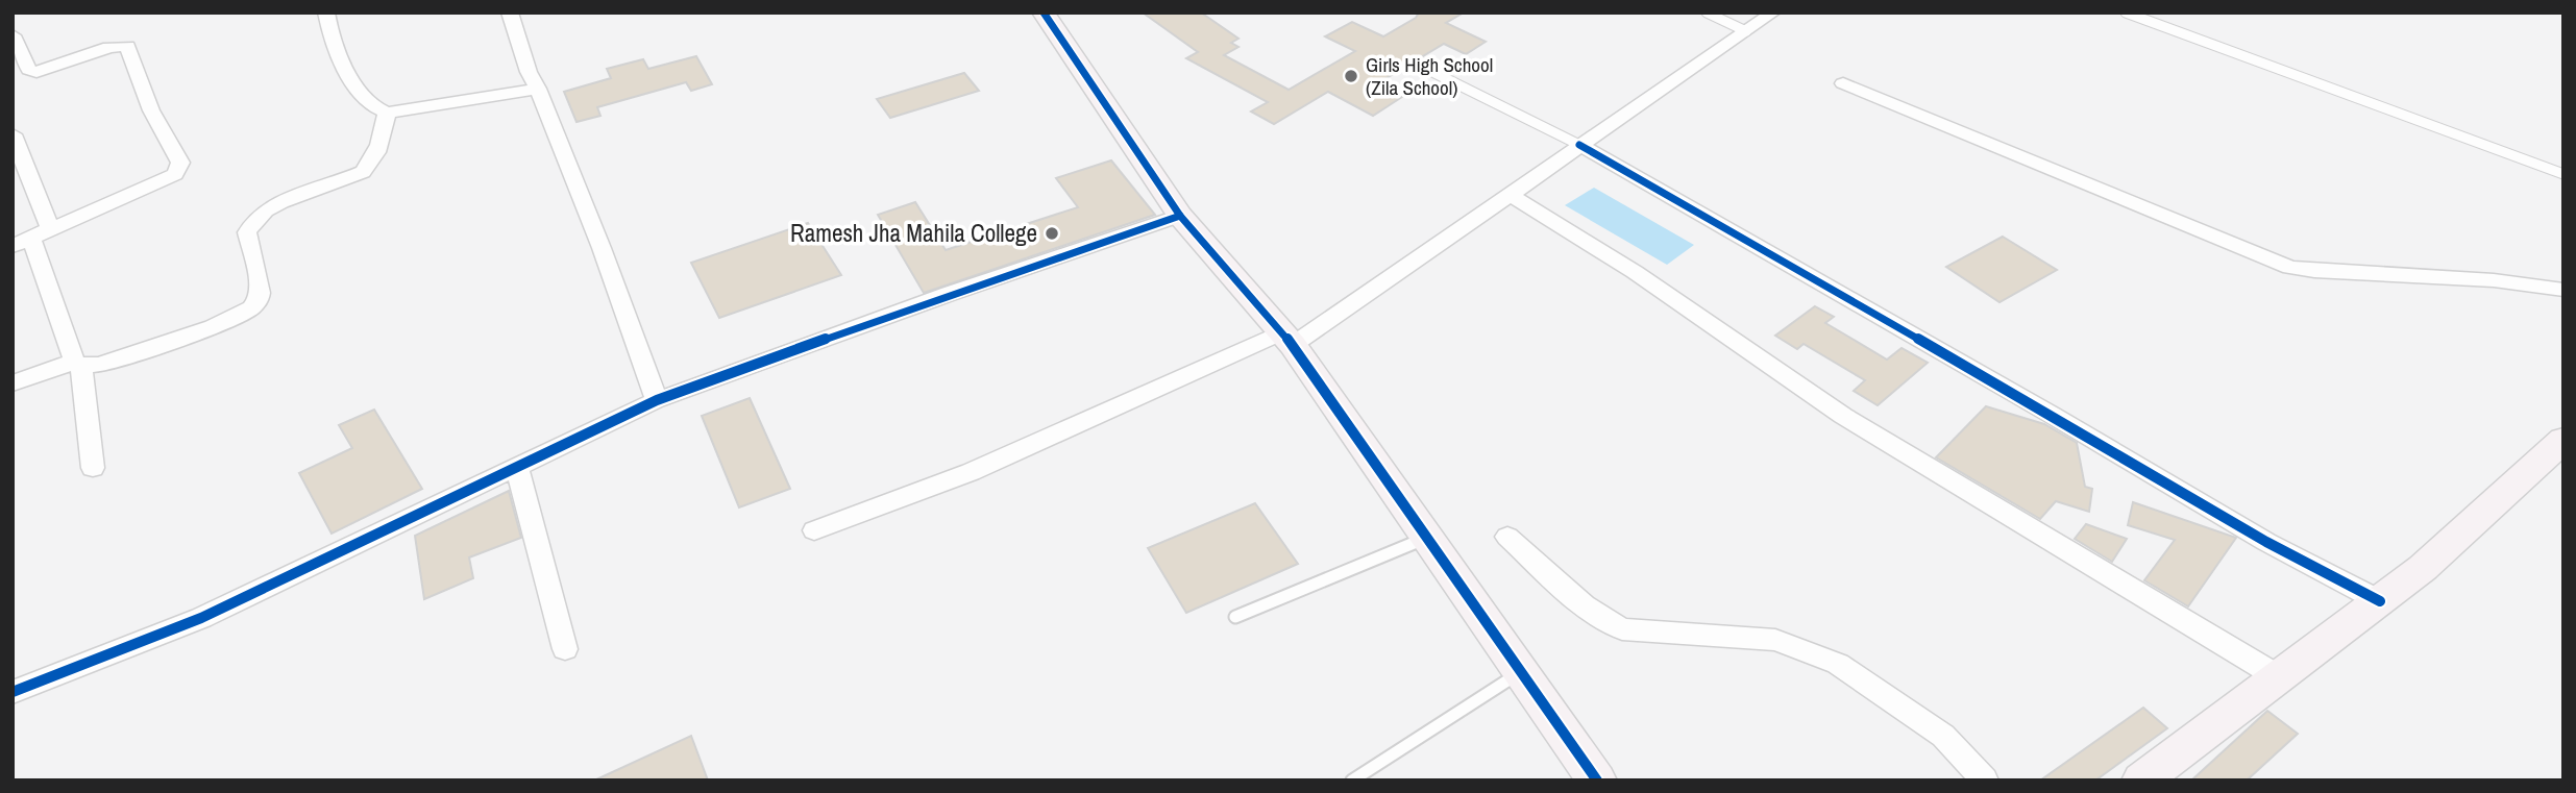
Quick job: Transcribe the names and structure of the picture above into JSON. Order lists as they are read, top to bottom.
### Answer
{
  "places": ["Girls High School (Zila School)", "Ramesh Jha Mahila College"]
}
